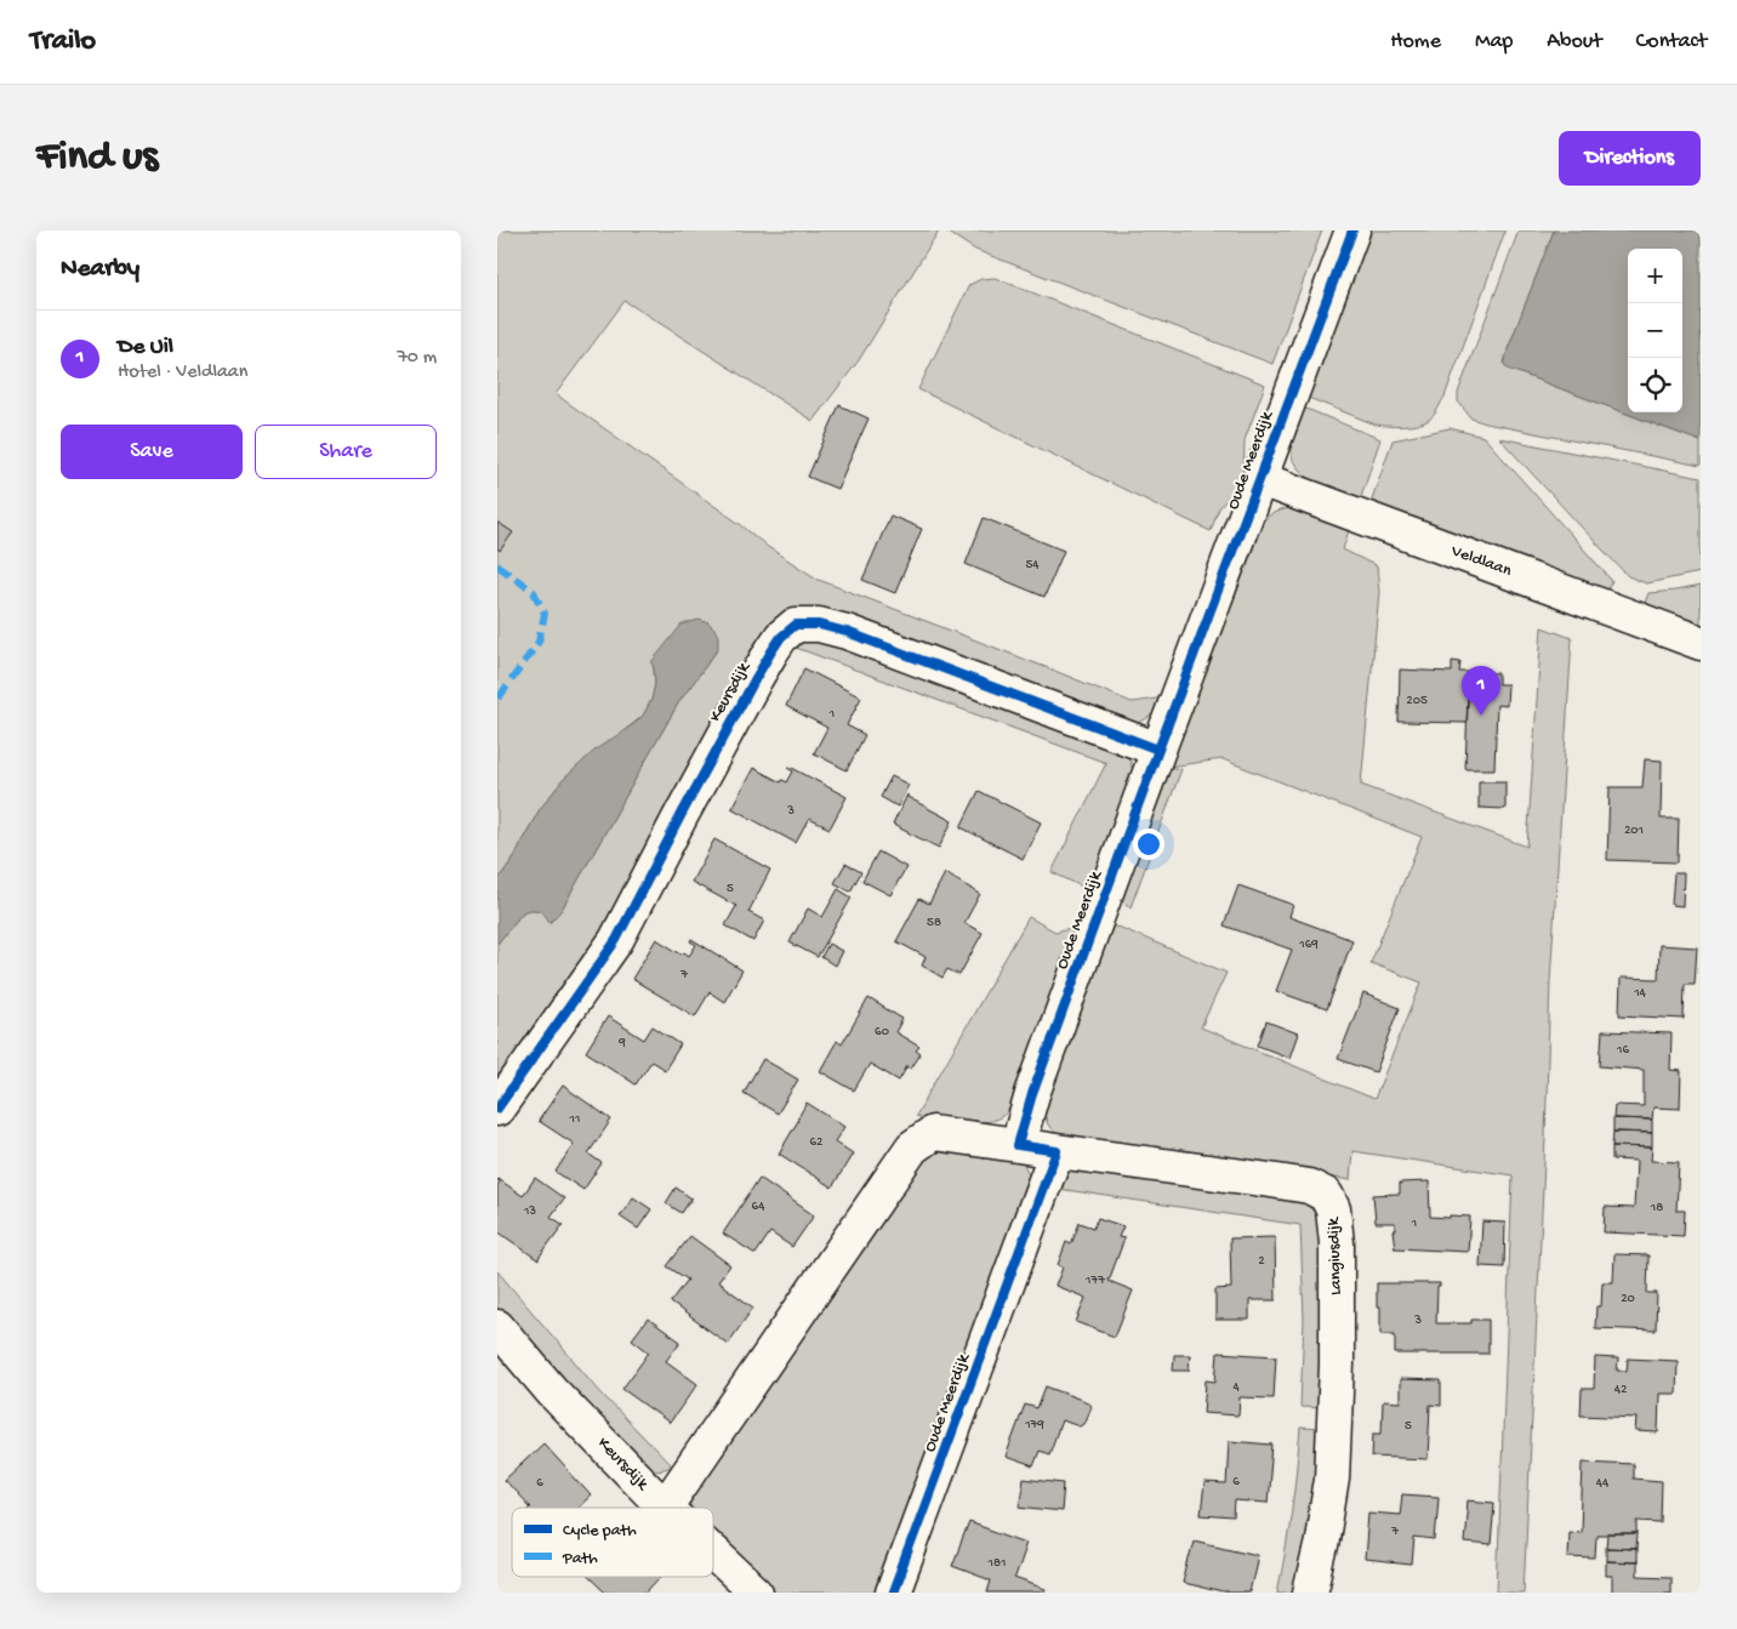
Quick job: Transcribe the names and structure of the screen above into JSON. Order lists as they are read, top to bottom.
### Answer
{
  "streets": {
    "street": [
      "Oude Meerdijk",
      "Veldlaan",
      "Keursdijk",
      "Langiusdijk"
    ]
  },
  "crossings": [
    ["Oude Meerdijk", "Veldlaan"],
    ["Oude Meerdijk", "Keursdijk"],
    ["Oude Meerdijk", "Langiusdijk"]
  ],
  "house_numbers": [
    "54",
    "205",
    "1",
    "3",
    "201",
    "5",
    "58",
    "169",
    "7",
    "14",
    "60",
    "9",
    "16",
    "11",
    "62",
    "64",
    "18",
    "13",
    "1",
    "2",
    "177",
    "20",
    "3",
    "4",
    "42",
    "179",
    "5",
    "6",
    "6",
    "44",
    "7",
    "181"
  ],
  "legend": ["Cycle path", "Path"],
  "page": {
    "header": "Trailo",
    "nav": [
      "Home",
      "Map",
      "About",
      "Contact"
    ],
    "buttons": [
      "Directions",
      ["Save", "Share"]
    ],
    "title": "Find us",
    "heading": "Nearby",
    "map_buttons": ["+", "−"],
    "list": [
      {
        "mark": "1",
        "name": "De Uil",
        "note": "Hotel · Veldlaan",
        "value": "70 m"
      }
    ],
    "pins": "1"
  }
}
